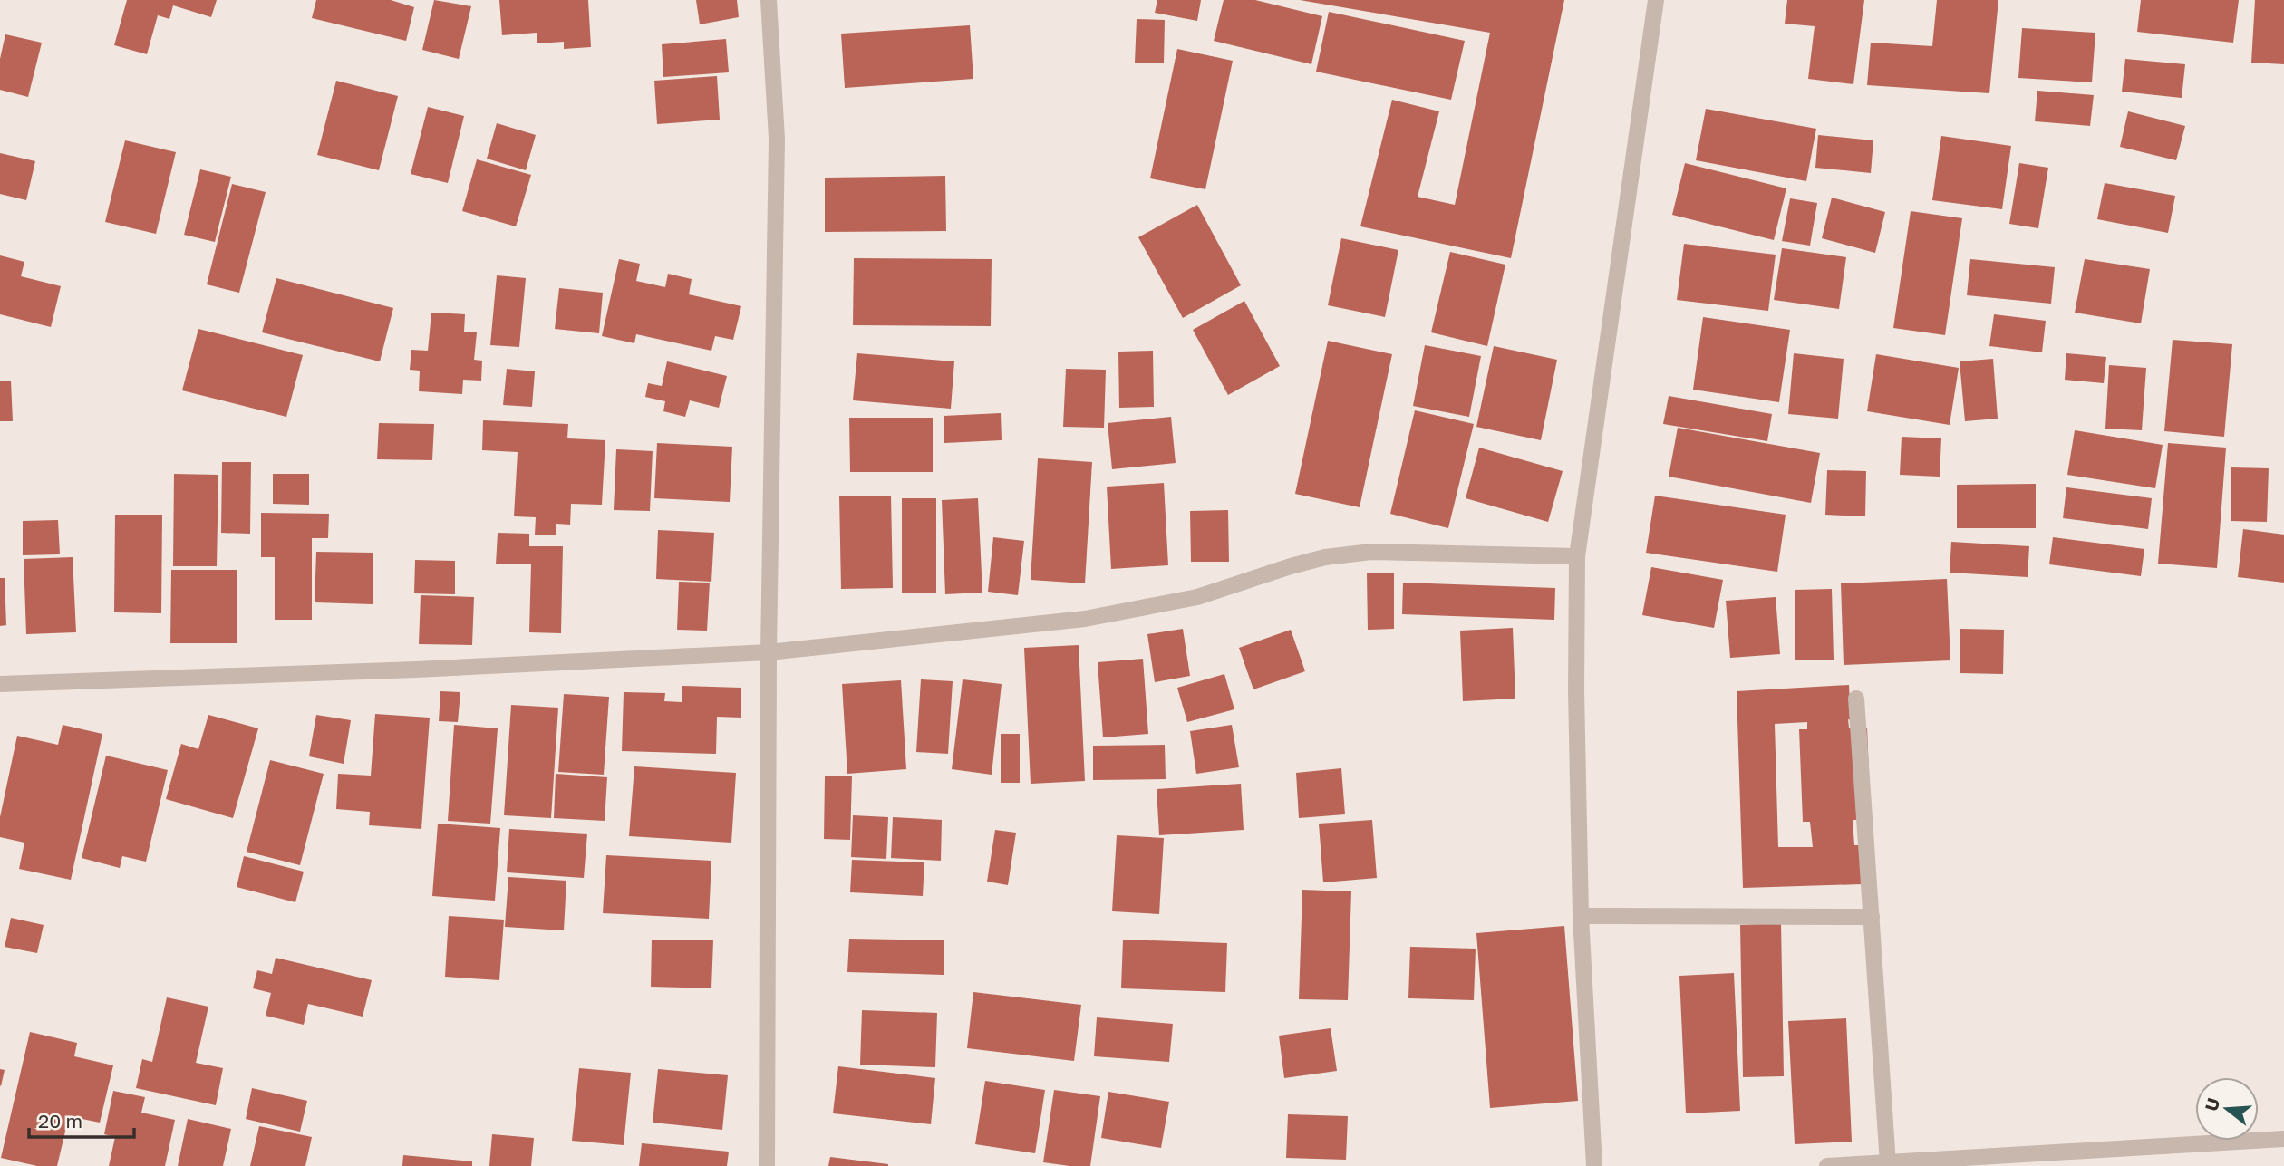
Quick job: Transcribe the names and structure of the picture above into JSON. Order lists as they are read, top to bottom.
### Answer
{
  "scale_bar": "20 m",
  "north": "left"
}
